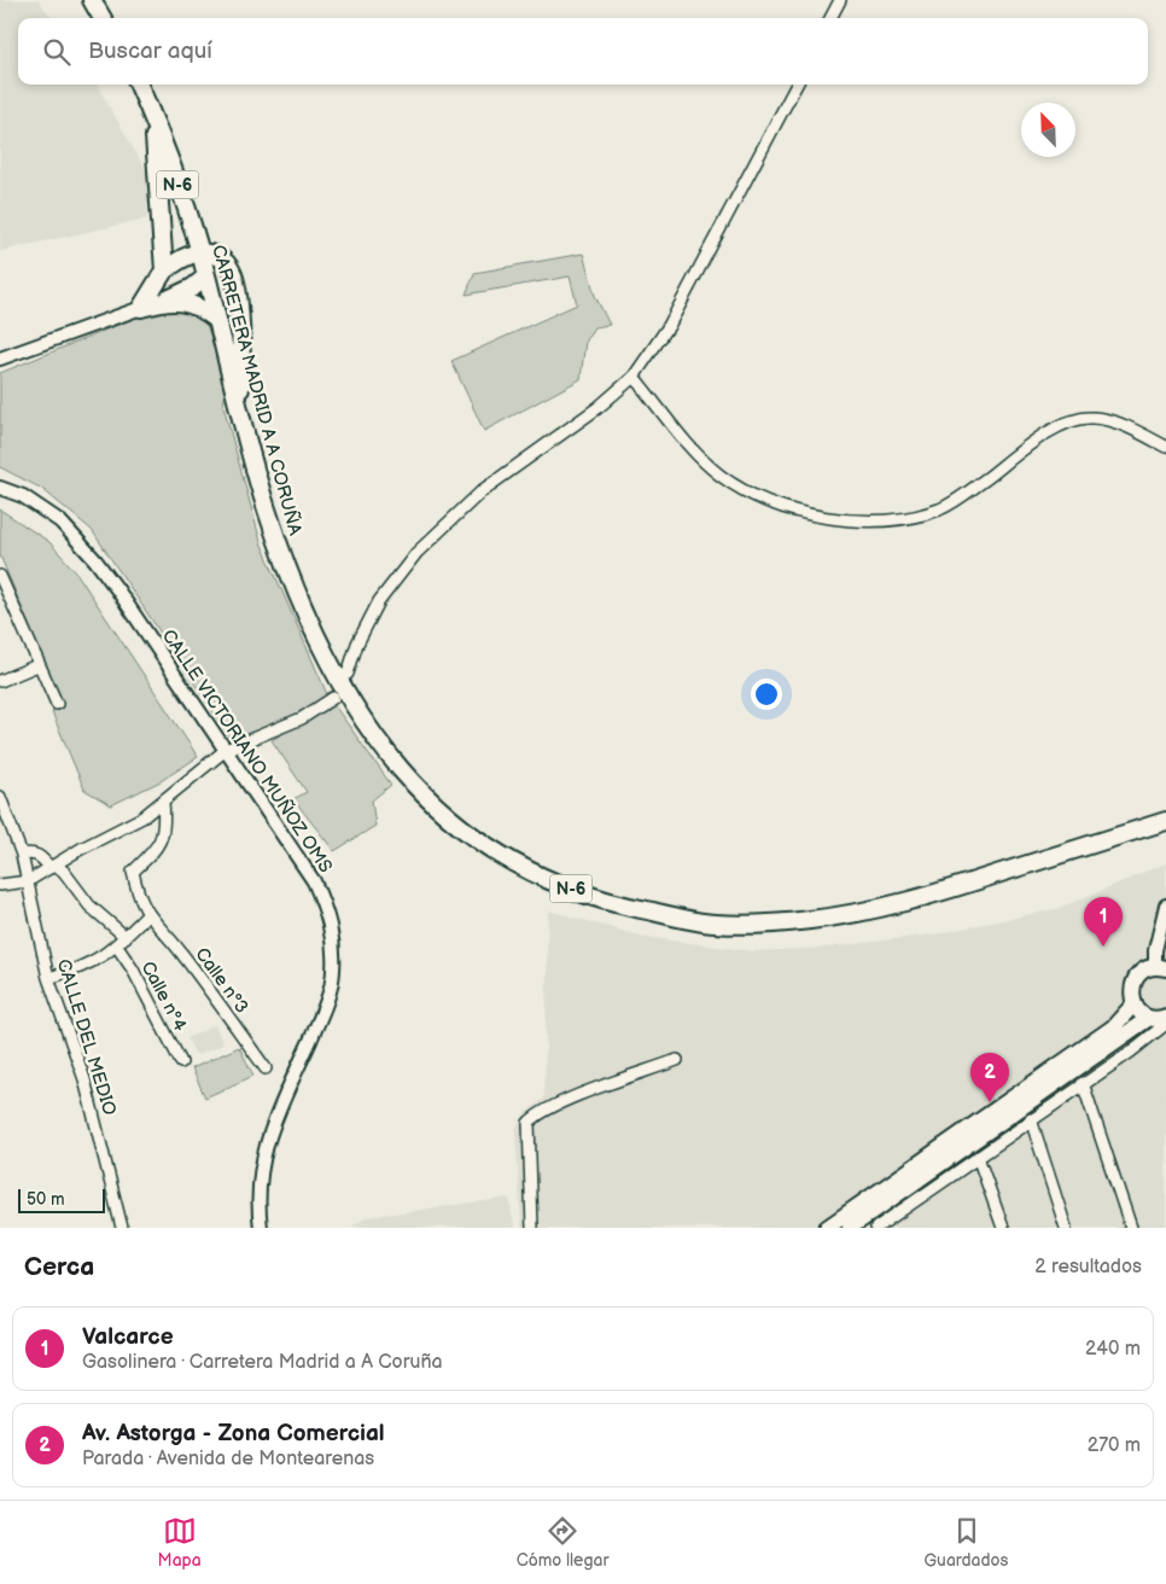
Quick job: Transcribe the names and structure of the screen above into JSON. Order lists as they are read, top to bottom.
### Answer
{
  "streets": {
    "highway": ["N-6", "CARRETERA MADRID A A CORUÑA"],
    "street": [
      "CALLE VICTORIANO MUÑOZ OMS",
      "Calle nº3",
      "Calle nº4",
      "CALLE DEL MEDIO"
    ]
  },
  "scale_bar": "50 m",
  "north": "top left",
  "page": {
    "search": "Buscar aquí",
    "pins": ["1", "2"],
    "scale": "50 m",
    "heading": ["Cerca", "2 resultados"],
    "list": [
      {
        "mark": "1",
        "name": "Valcarce",
        "note": "Gasolinera · Carretera Madrid a A Coruña",
        "value": "240 m"
      },
      {
        "mark": "2",
        "name": "Av. Astorga - Zona Comercial",
        "note": "Parada · Avenida de Montearenas",
        "value": "270 m"
      }
    ],
    "nav": ["Mapa", "Cómo llegar", "Guardados"]
  }
}
